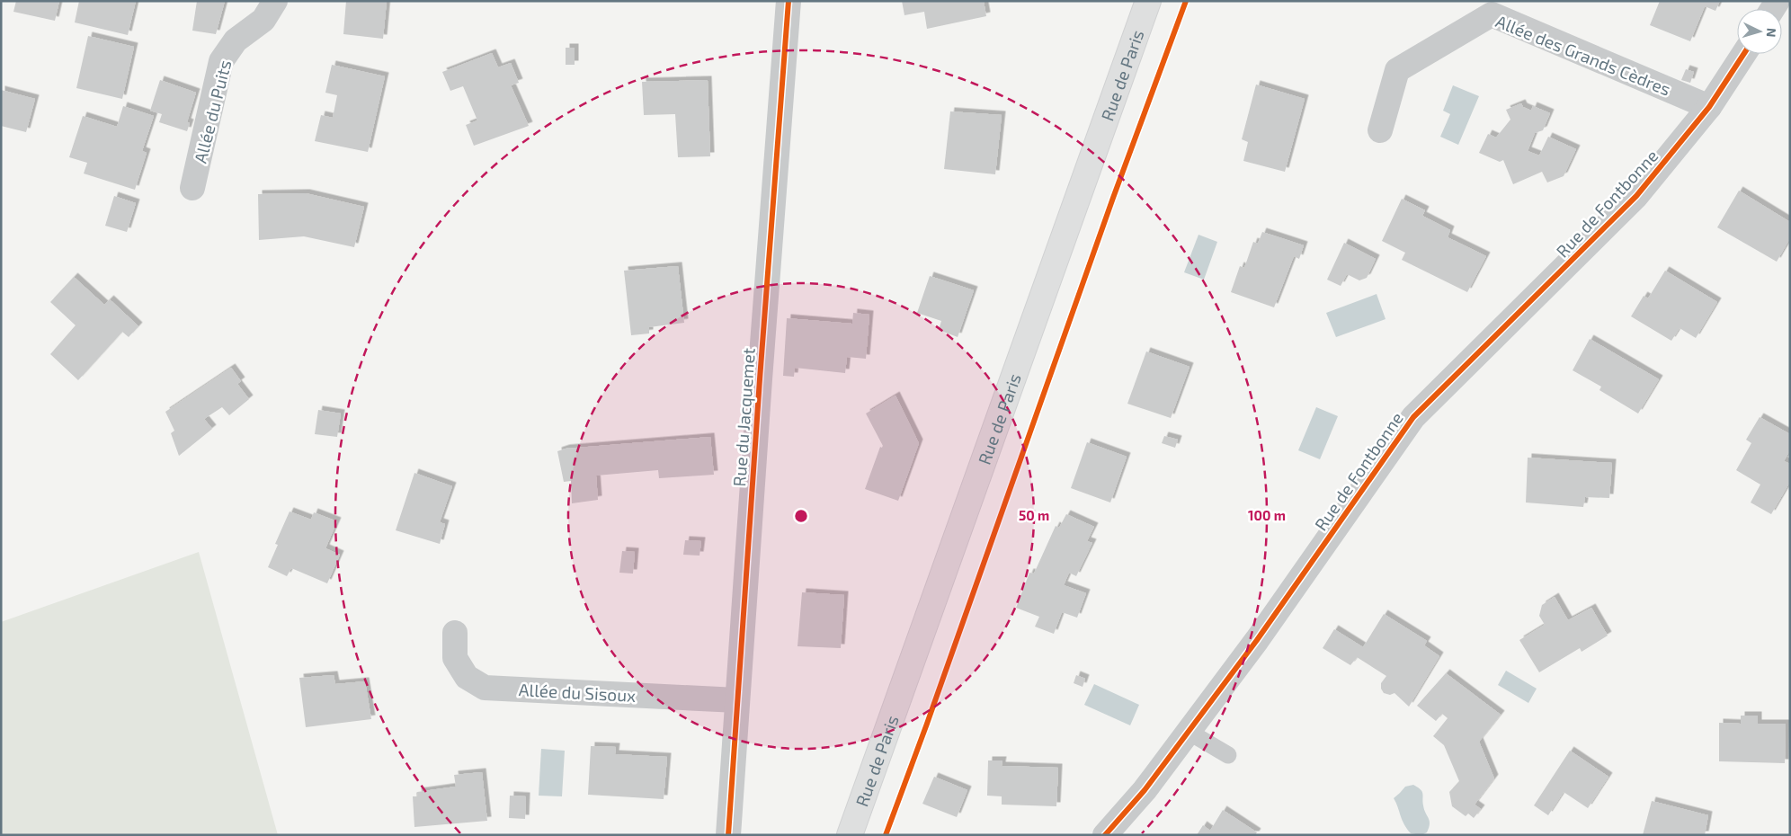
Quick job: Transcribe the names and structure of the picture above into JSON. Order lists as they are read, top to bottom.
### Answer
{
  "streets": {
    "main road": ["Rue de Paris"],
    "street": [
      "Allée des Grands Cèdres",
      "Allée du Puits",
      "Rue de Fontbonne",
      "Rue du Jacquemet",
      "Allée du Sisoux"
    ]
  },
  "crossings": [
    ["Allée des Grands Cèdres", "Rue de Fontbonne"],
    ["Rue du Jacquemet", "Allée du Sisoux"]
  ],
  "north": "right",
  "rings": ["50 m", "100 m"]
}
